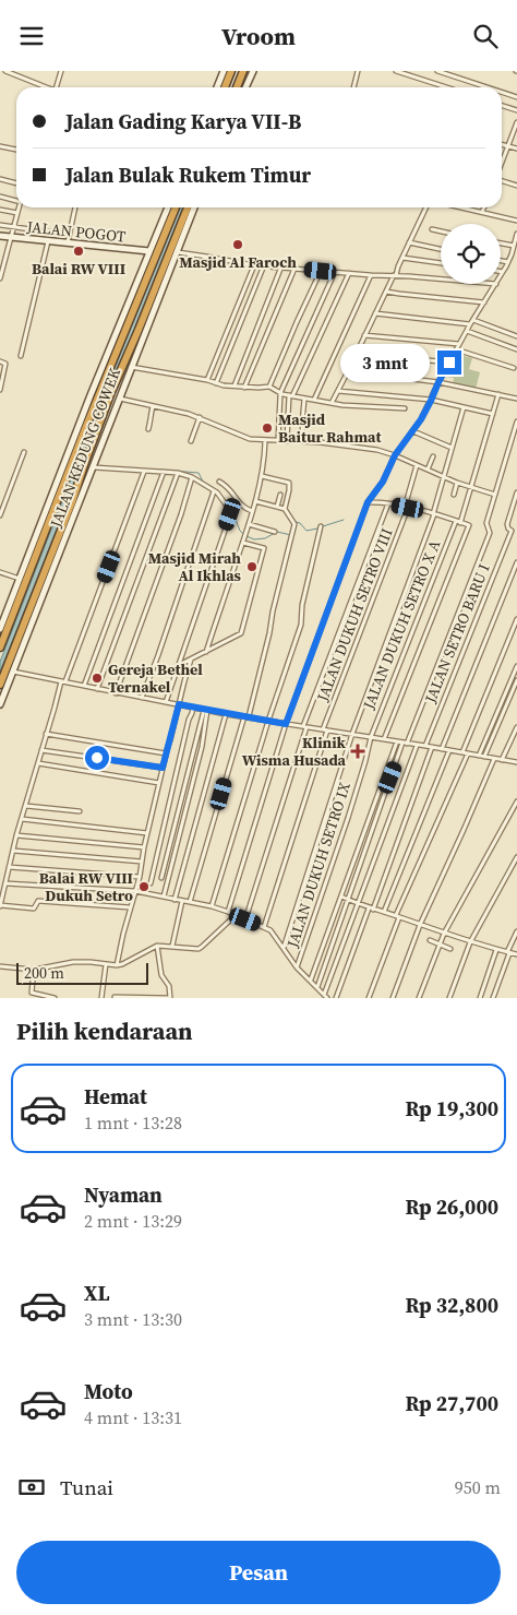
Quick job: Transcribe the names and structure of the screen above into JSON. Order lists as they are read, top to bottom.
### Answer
{
  "streets": {
    "highway": ["JALAN KEDUNG COWEK"],
    "main road": ["JALAN POGOT"],
    "street": [
      "JALAN DUKUH SETRO VIII",
      "JALAN DUKUH SETRO X A",
      "JALAN SETRO BARU I",
      "JALAN DUKUH SETRO IX"
    ]
  },
  "crossings": [
    ["JALAN POGOT", "JALAN KEDUNG COWEK"],
    ["JALAN DUKUH SETRO X A", "JALAN DUKUH SETRO IX"]
  ],
  "places": {
    "other": [
      "Masjid Al Faroch",
      "Balai RW VIII",
      "Masjid Baitur Rahmat",
      "Masjid Mirah Al Ikhlas",
      "Gereja Bethel Ternakel",
      "Balai RW VIII Dukuh Setro"
    ],
    "health": ["Klinik Wisma Husada"]
  },
  "scale_bar": "200 m",
  "page": {
    "header": "Vroom",
    "banner": ["Jalan Gading Karya VII-B", "Jalan Bulak Rukem Timur"],
    "bubble": "3 mnt",
    "scale": "200 m",
    "heading": "Pilih kendaraan",
    "list": [
      {
        "name": "Hemat",
        "note": "1 mnt · 13:28",
        "value": "Rp 19,300"
      },
      {
        "name": "Nyaman",
        "note": "2 mnt · 13:29",
        "value": "Rp 26,000"
      },
      {
        "name": "XL",
        "note": "3 mnt · 13:30",
        "value": "Rp 32,800"
      },
      {
        "name": "Moto",
        "note": "4 mnt · 13:31",
        "value": "Rp 27,700"
      }
    ],
    "pay": ["Tunai", "950 m"],
    "buttons": "Pesan"
  }
}
